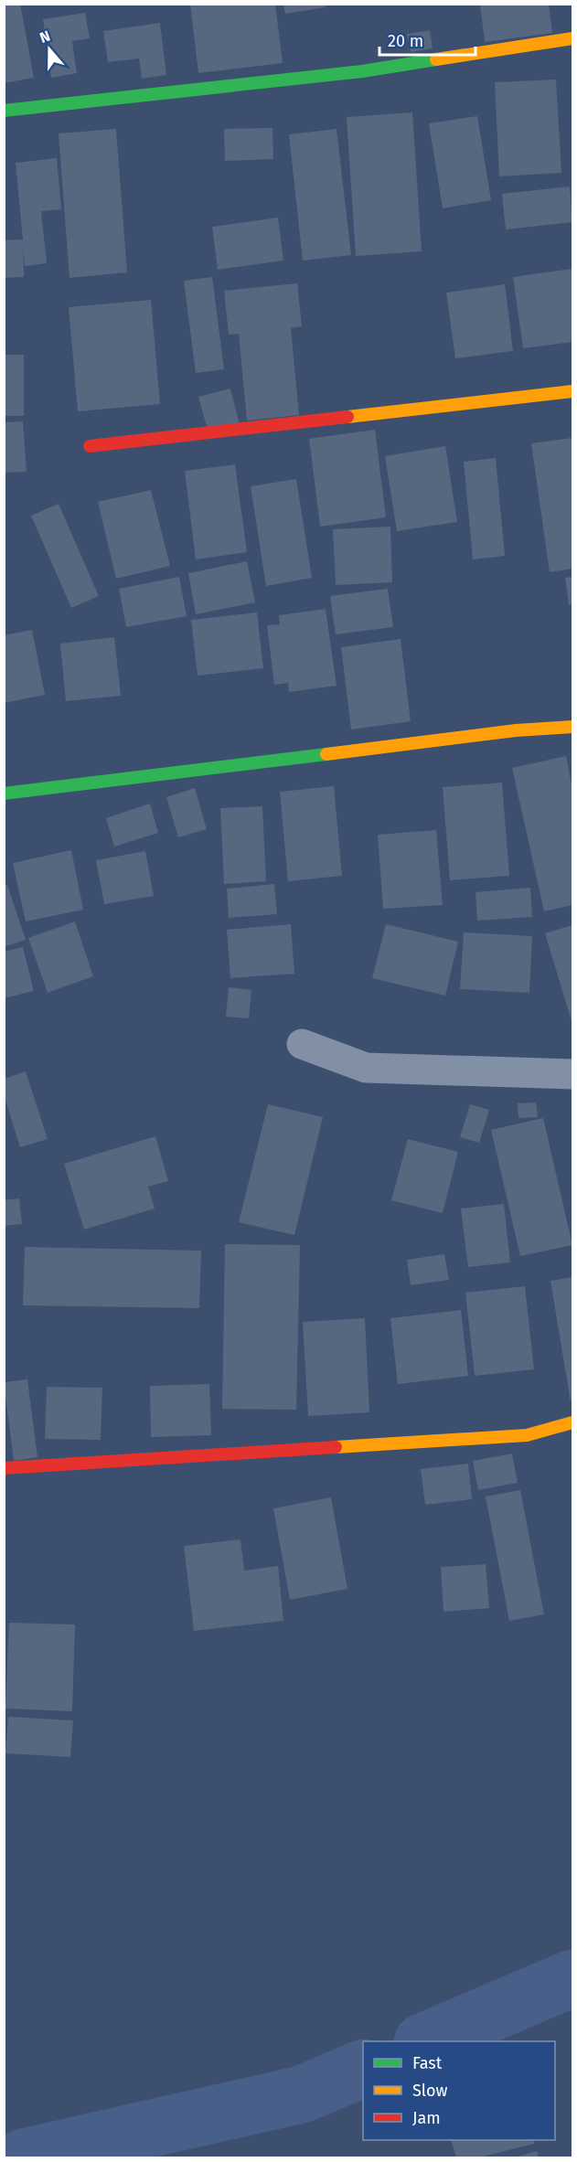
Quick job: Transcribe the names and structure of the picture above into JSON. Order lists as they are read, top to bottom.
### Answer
{
  "legend": ["Fast", "Slow", "Jam"],
  "scale_bar": "20 m",
  "north": "top"
}
